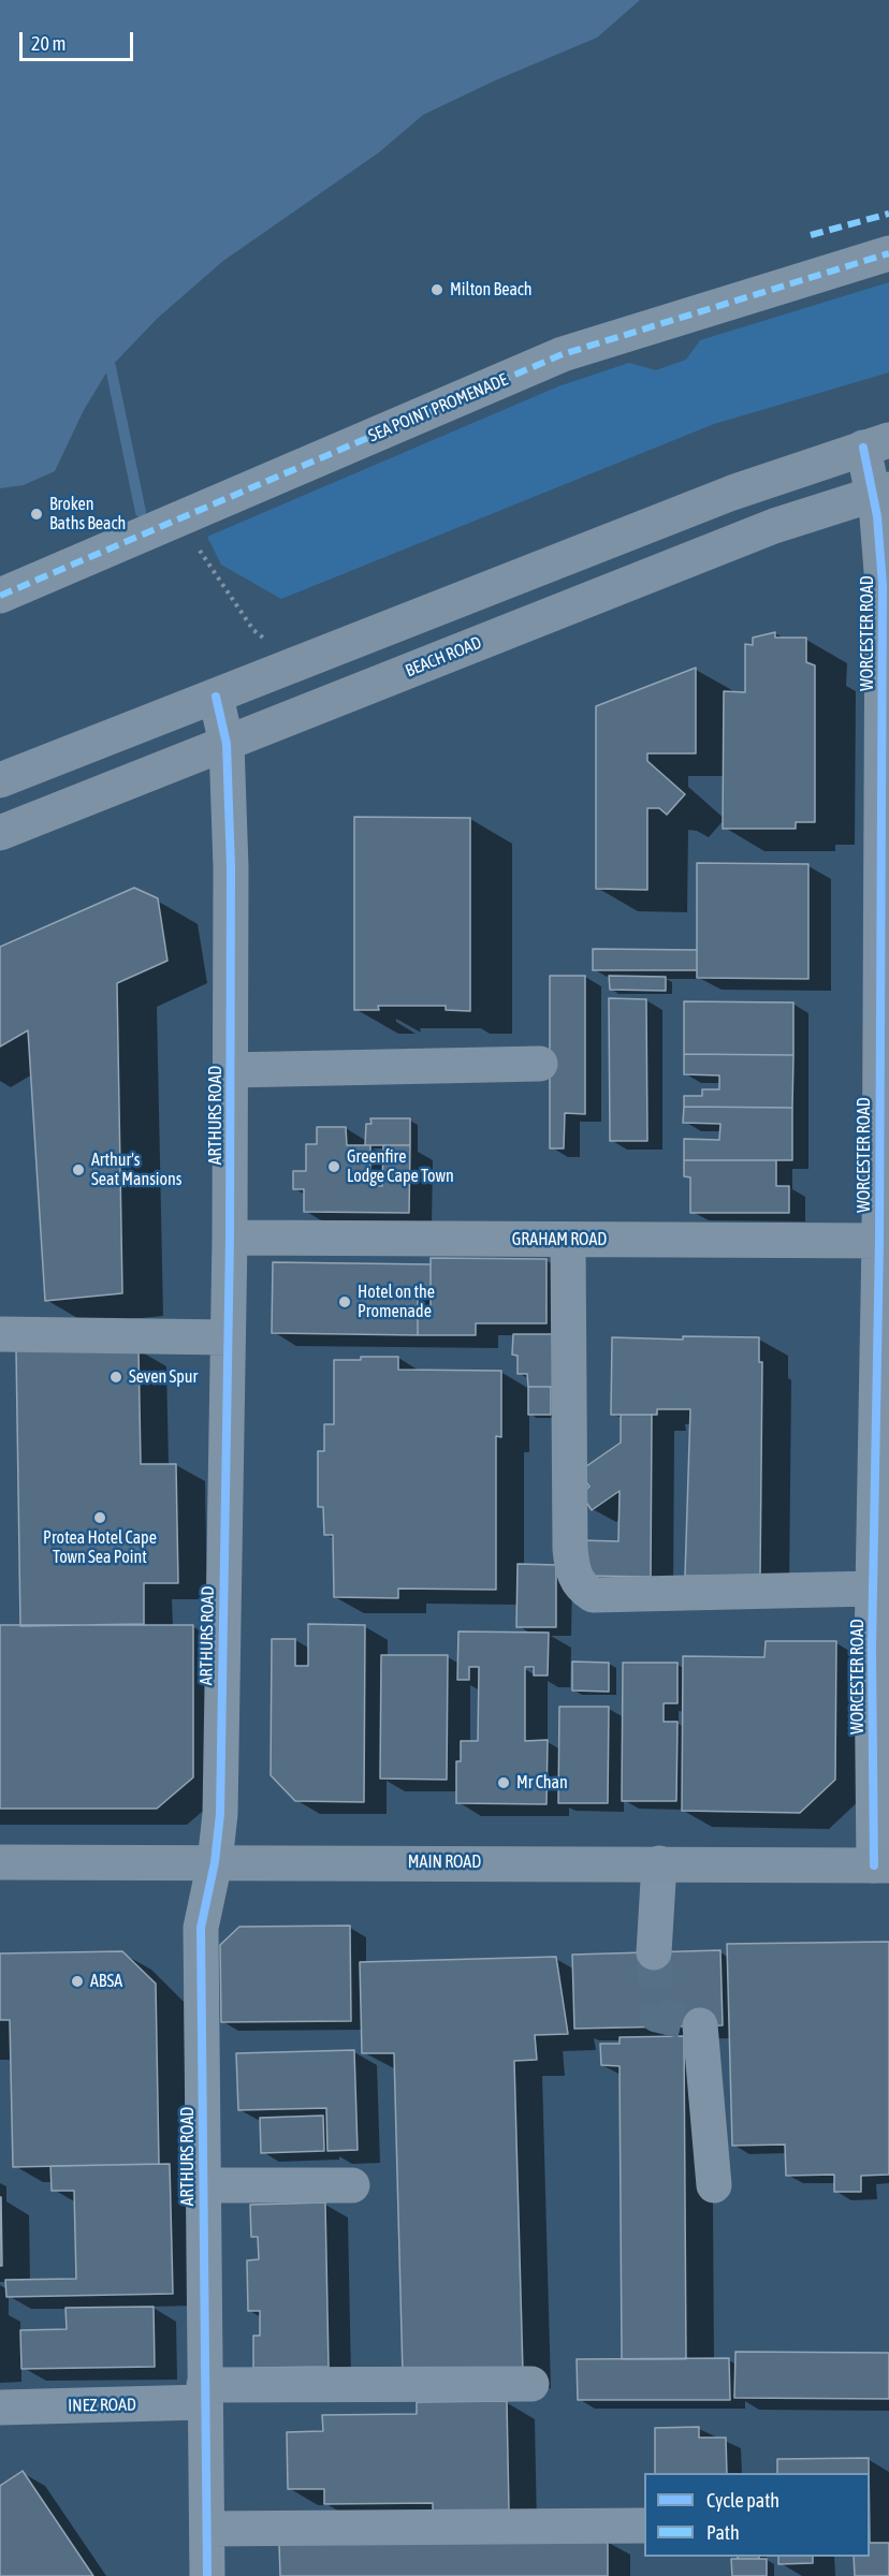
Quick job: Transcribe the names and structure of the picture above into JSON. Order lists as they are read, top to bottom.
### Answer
{
  "streets": {
    "main road": ["BEACH ROAD", "MAIN ROAD"],
    "street": [
      "SEA POINT PROMENADE",
      "WORCESTER ROAD",
      "ARTHURS ROAD",
      "GRAHAM ROAD",
      "INEZ ROAD"
    ]
  },
  "crossings": [
    ["WORCESTER ROAD", "BEACH ROAD"],
    ["WORCESTER ROAD", "GRAHAM ROAD"],
    ["WORCESTER ROAD", "MAIN ROAD"],
    ["BEACH ROAD", "ARTHURS ROAD"],
    ["ARTHURS ROAD", "GRAHAM ROAD"],
    ["ARTHURS ROAD", "MAIN ROAD"],
    ["ARTHURS ROAD", "INEZ ROAD"]
  ],
  "places": [
    "Milton Beach",
    "Broken Baths Beach",
    "Greenfire Lodge Cape Town",
    "Arthur's Seat Mansions",
    "Hotel on the Promenade",
    "Seven Spur",
    "Protea Hotel Cape Town Sea Point",
    "Mr Chan",
    "ABSA"
  ],
  "legend": ["Cycle path", "Path"],
  "scale_bar": "20 m"
}
